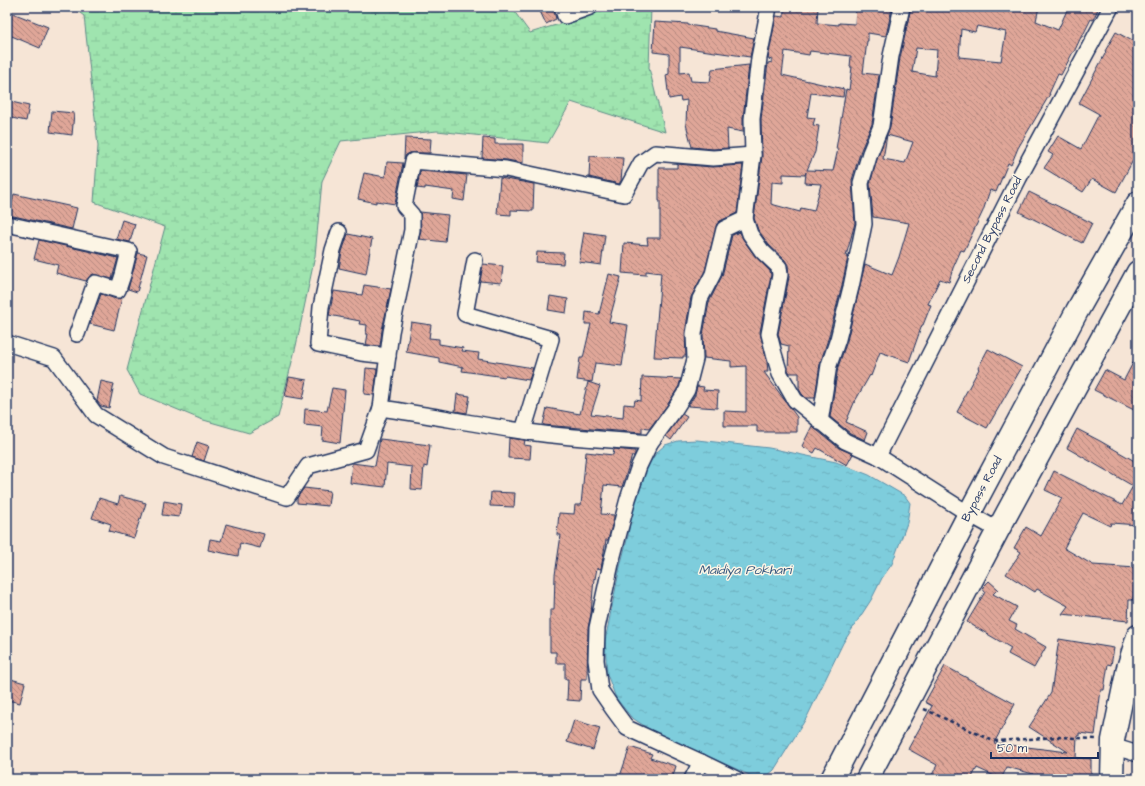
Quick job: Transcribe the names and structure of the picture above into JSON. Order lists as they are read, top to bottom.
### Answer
{
  "streets": {
    "main road": ["Bypass Road"],
    "street": ["Second Bypass Road"]
  },
  "water": ["Maidiya Pokhari"],
  "scale_bar": "50 m"
}
